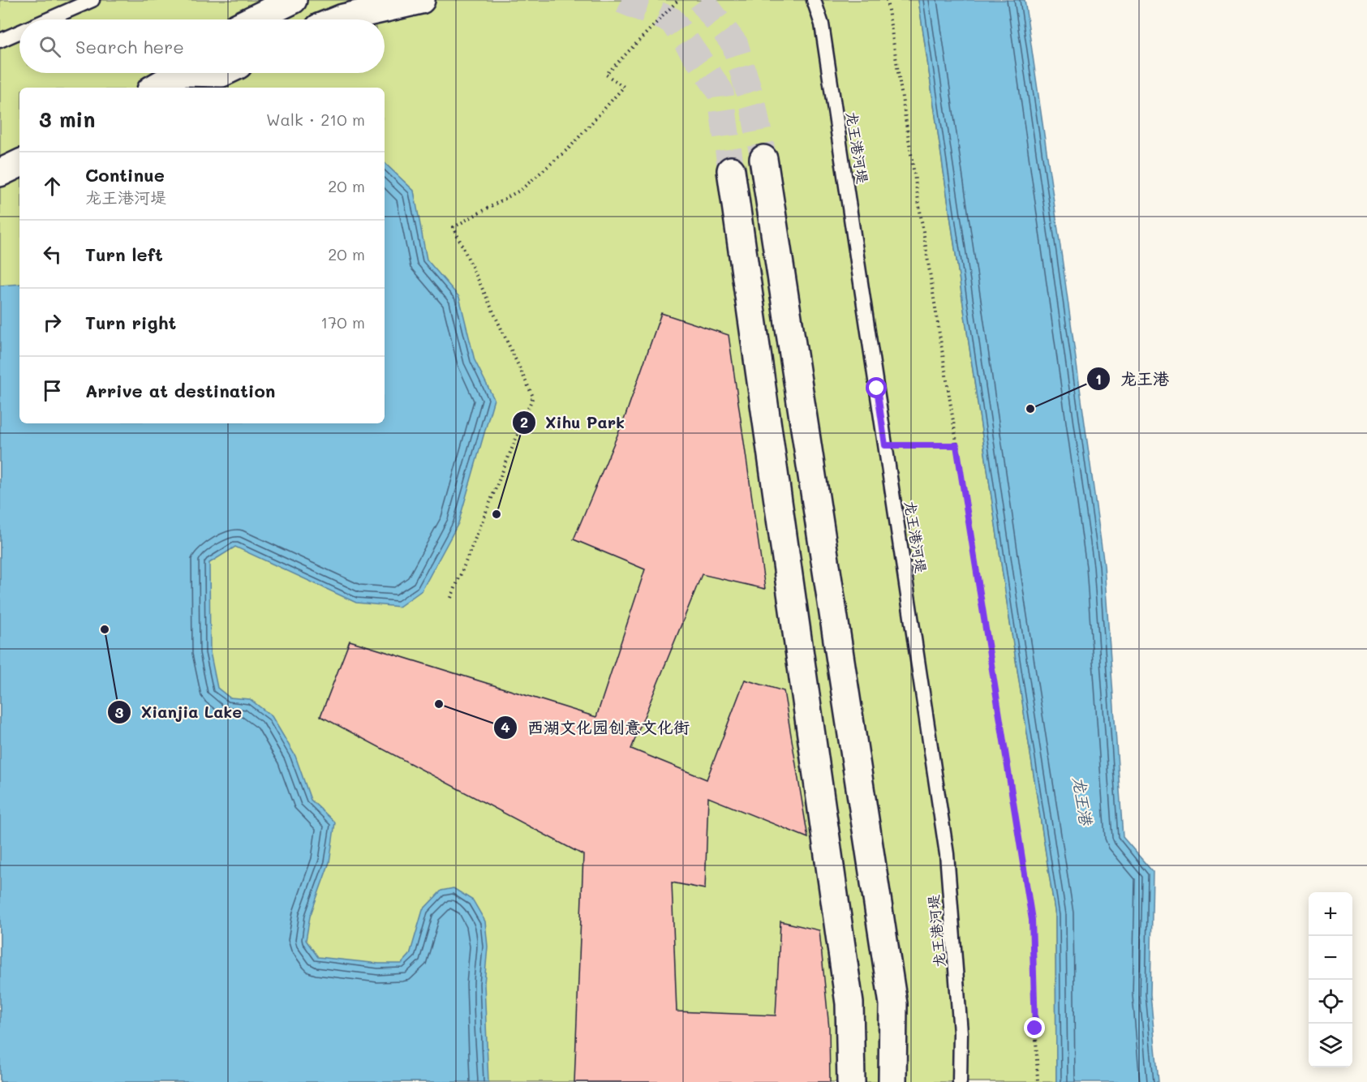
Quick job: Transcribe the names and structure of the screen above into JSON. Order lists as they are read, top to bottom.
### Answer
{
  "streets": {
    "lane": ["龙王港河堤"]
  },
  "water": ["龙王港"],
  "places": [
    "龙王港",
    "Xihu Park",
    "Xianjia Lake",
    "西湖文化园创意文化街"
  ],
  "page": {
    "search": "Search here",
    "heading": ["3 min", "Walk · 210 m"],
    "list": [
      ["Continue", "龙王港河堤", "20 m"],
      ["Turn left", "20 m"],
      ["Turn right", "170 m"],
      "Arrive at destination"
    ],
    "map_buttons": ["+", "−"]
  }
}
